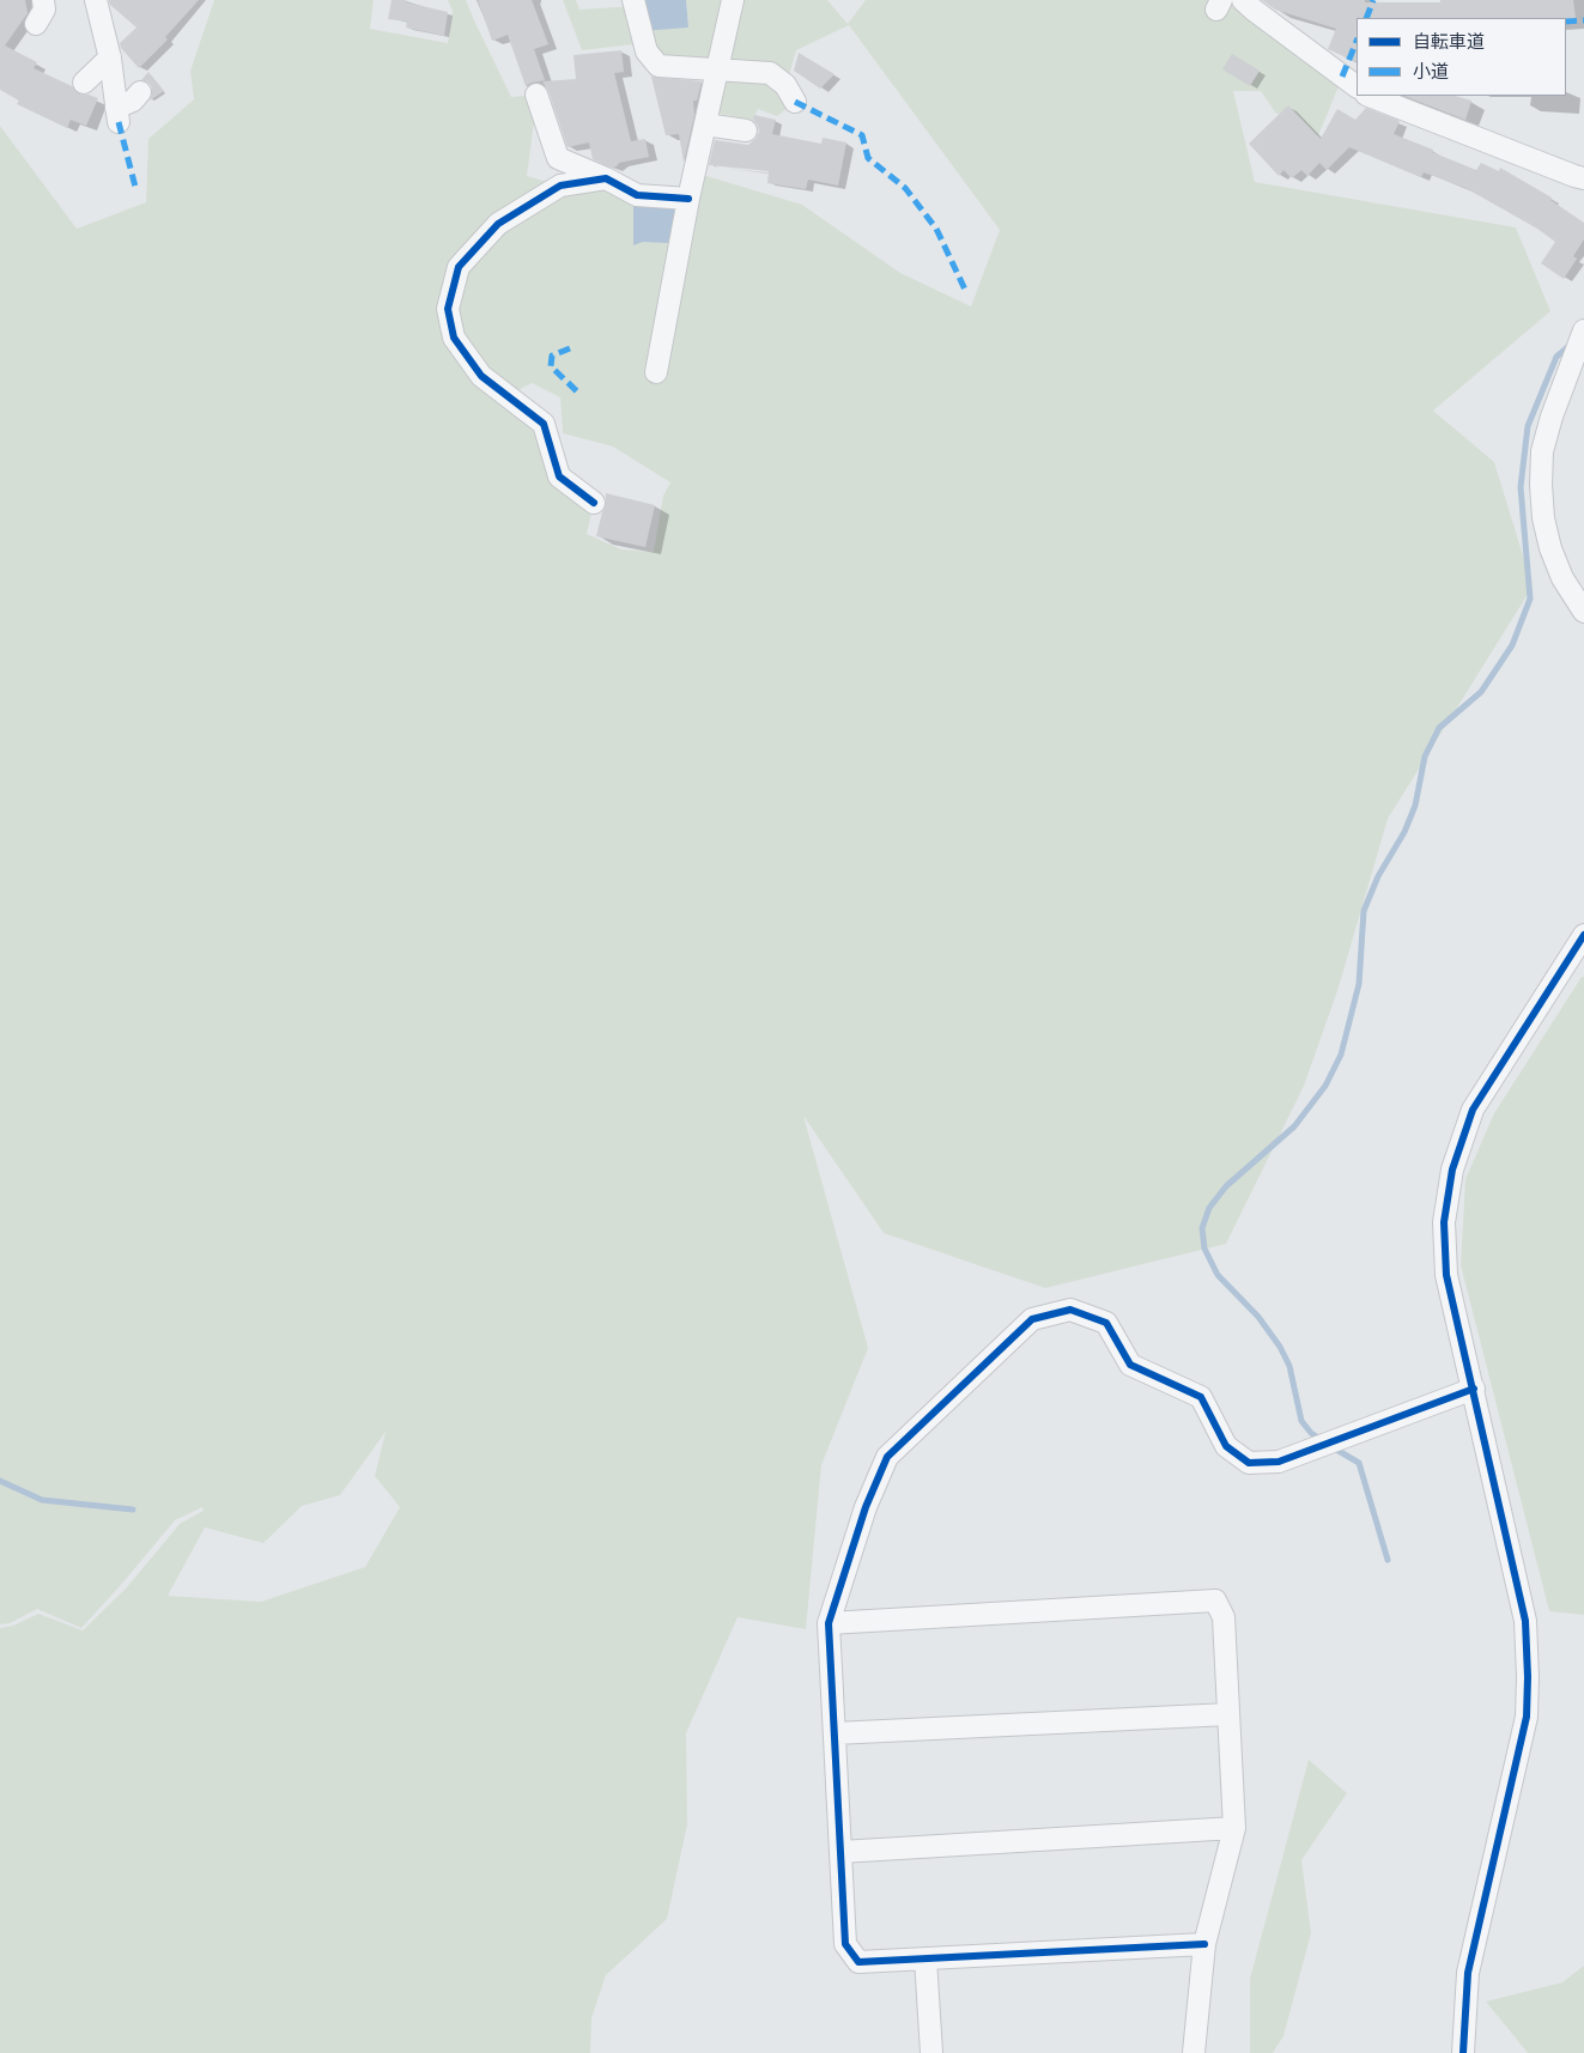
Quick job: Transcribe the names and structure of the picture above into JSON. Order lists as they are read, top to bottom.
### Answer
{
  "legend": ["自転車道", "小道"]
}
